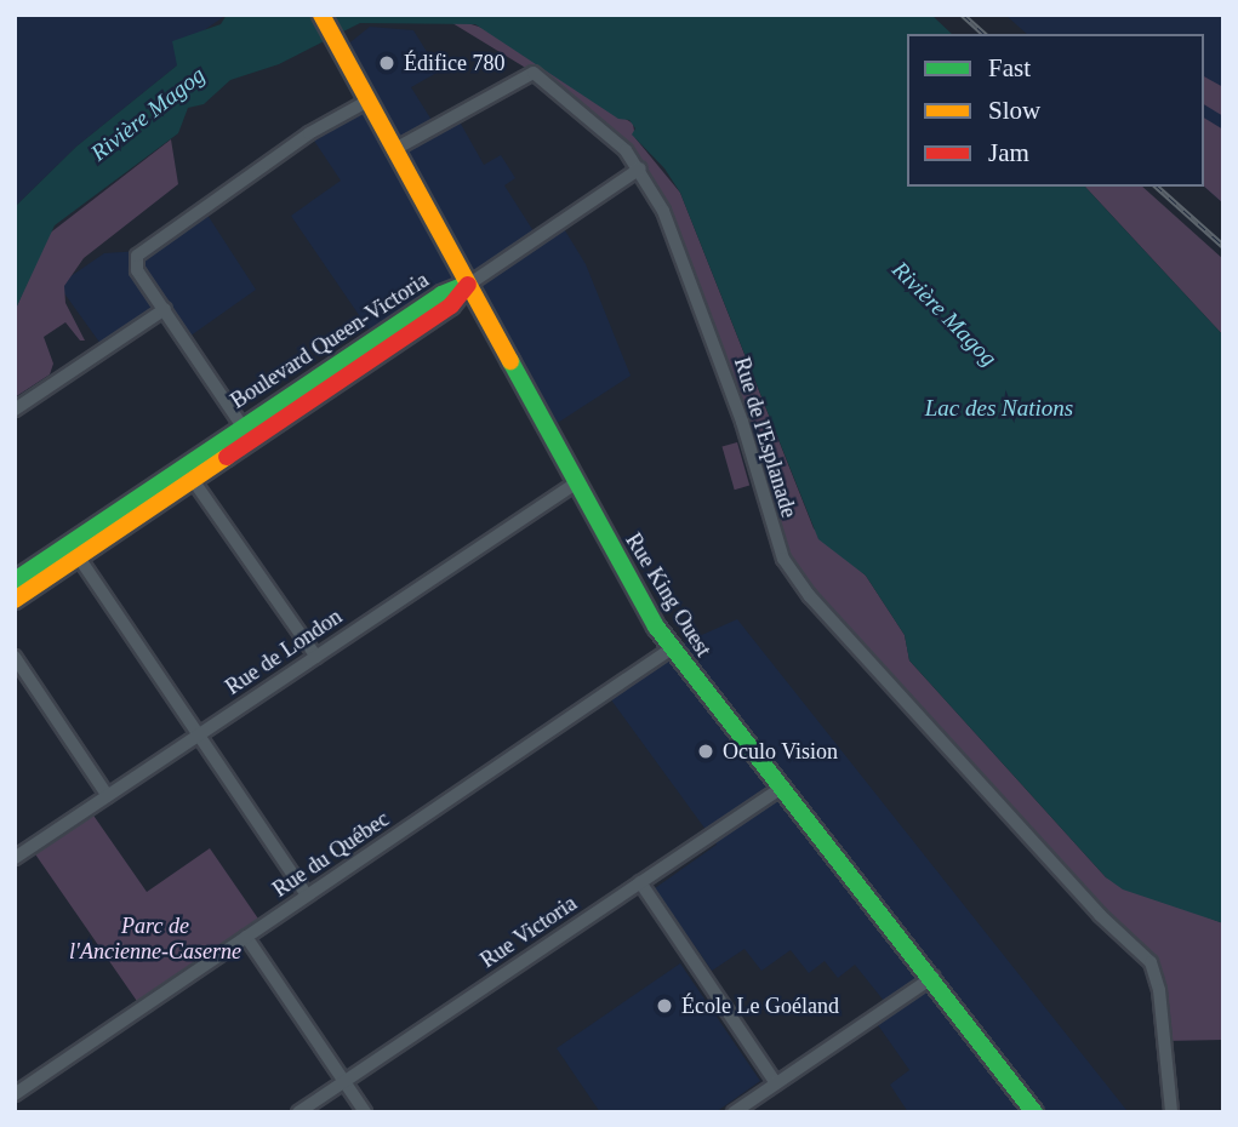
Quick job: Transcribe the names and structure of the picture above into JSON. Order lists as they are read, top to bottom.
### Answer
{
  "streets": {
    "main road": ["Boulevard Queen-Victoria", "Rue King Ouest"],
    "street": [
      "Rue de l'Esplanade",
      "Rue de London",
      "Rue du Québec",
      "Rue Victoria"
    ]
  },
  "crossings": [
    ["Boulevard Queen-Victoria", "Rue King Ouest"],
    ["Rue de l'Esplanade", "Rue King Ouest"],
    ["Rue King Ouest", "Rue de London"],
    ["Rue King Ouest", "Rue du Québec"],
    ["Rue King Ouest", "Rue Victoria"]
  ],
  "water": ["Rivière Magog", "Lac des Nations"],
  "parks": ["Parc de l'Ancienne-Caserne"],
  "places": ["Édifice 780", "Oculo Vision", "École Le Goéland"],
  "legend": ["Fast", "Slow", "Jam"]
}
